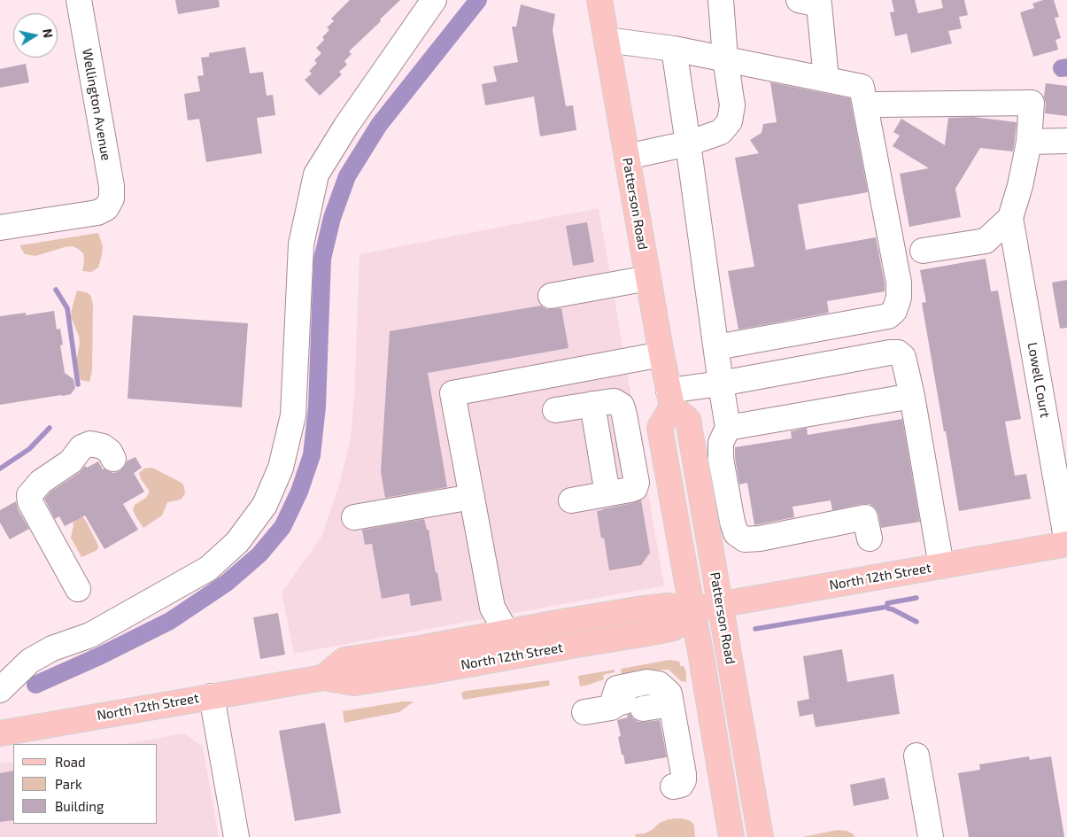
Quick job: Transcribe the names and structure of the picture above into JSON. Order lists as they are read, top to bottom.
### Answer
{
  "streets": {
    "main road": ["Patterson Road", "North 12th Street"],
    "street": ["Wellington Avenue", "Lowell Court"]
  },
  "crossings": [
    ["Patterson Road", "North 12th Street"],
    ["Lowell Court", "North 12th Street"]
  ],
  "legend": ["Road", "Park", "Building"],
  "north": "right"
}
